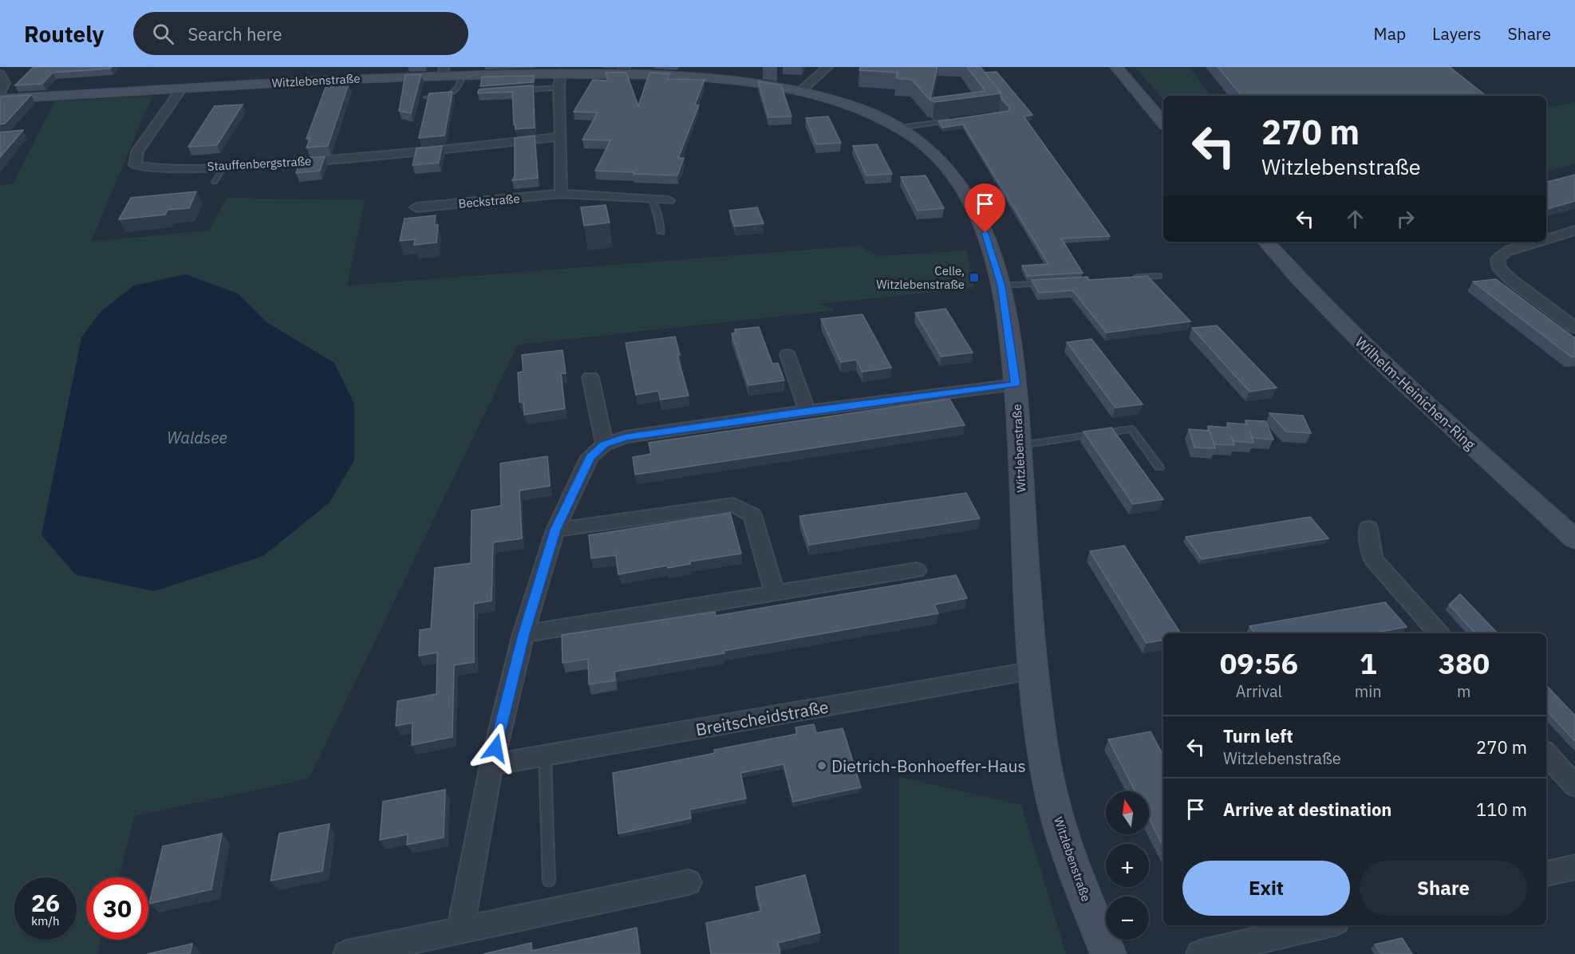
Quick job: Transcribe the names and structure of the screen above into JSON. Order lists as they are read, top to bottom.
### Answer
{
  "streets": {
    "street": [
      "Witzlebenstraße",
      "Stauffenbergstraße",
      "Beckstraße",
      "Wilhelm-Heinichen-Ring",
      "Breitscheidstraße"
    ]
  },
  "crossings": [
    ["Witzlebenstraße", "Stauffenbergstraße"],
    ["Witzlebenstraße", "Breitscheidstraße"]
  ],
  "water": ["Waldsee"],
  "places": {
    "transit": ["Celle, Witzlebenstraße"],
    "other": ["Dietrich-Bonhoeffer-Haus"]
  },
  "north": "top",
  "page": {
    "header": "Routely",
    "search": "Search here",
    "nav": ["Map", "Layers", "Share"],
    "turn": ["270 m", "Witzlebenstraße"],
    "eta": [
      "09:56",
      "Arrival",
      "1",
      "min",
      "380",
      "m"
    ],
    "list": [
      {
        "name": "Turn left",
        "note": "Witzlebenstraße",
        "value": "270 m"
      },
      {
        "name": "Arrive at destination",
        "value": "110 m"
      }
    ],
    "map_buttons": ["+", "−"],
    "buttons": ["Exit", "Share"],
    "speed": "26 km/h",
    "limit": "30"
  }
}
